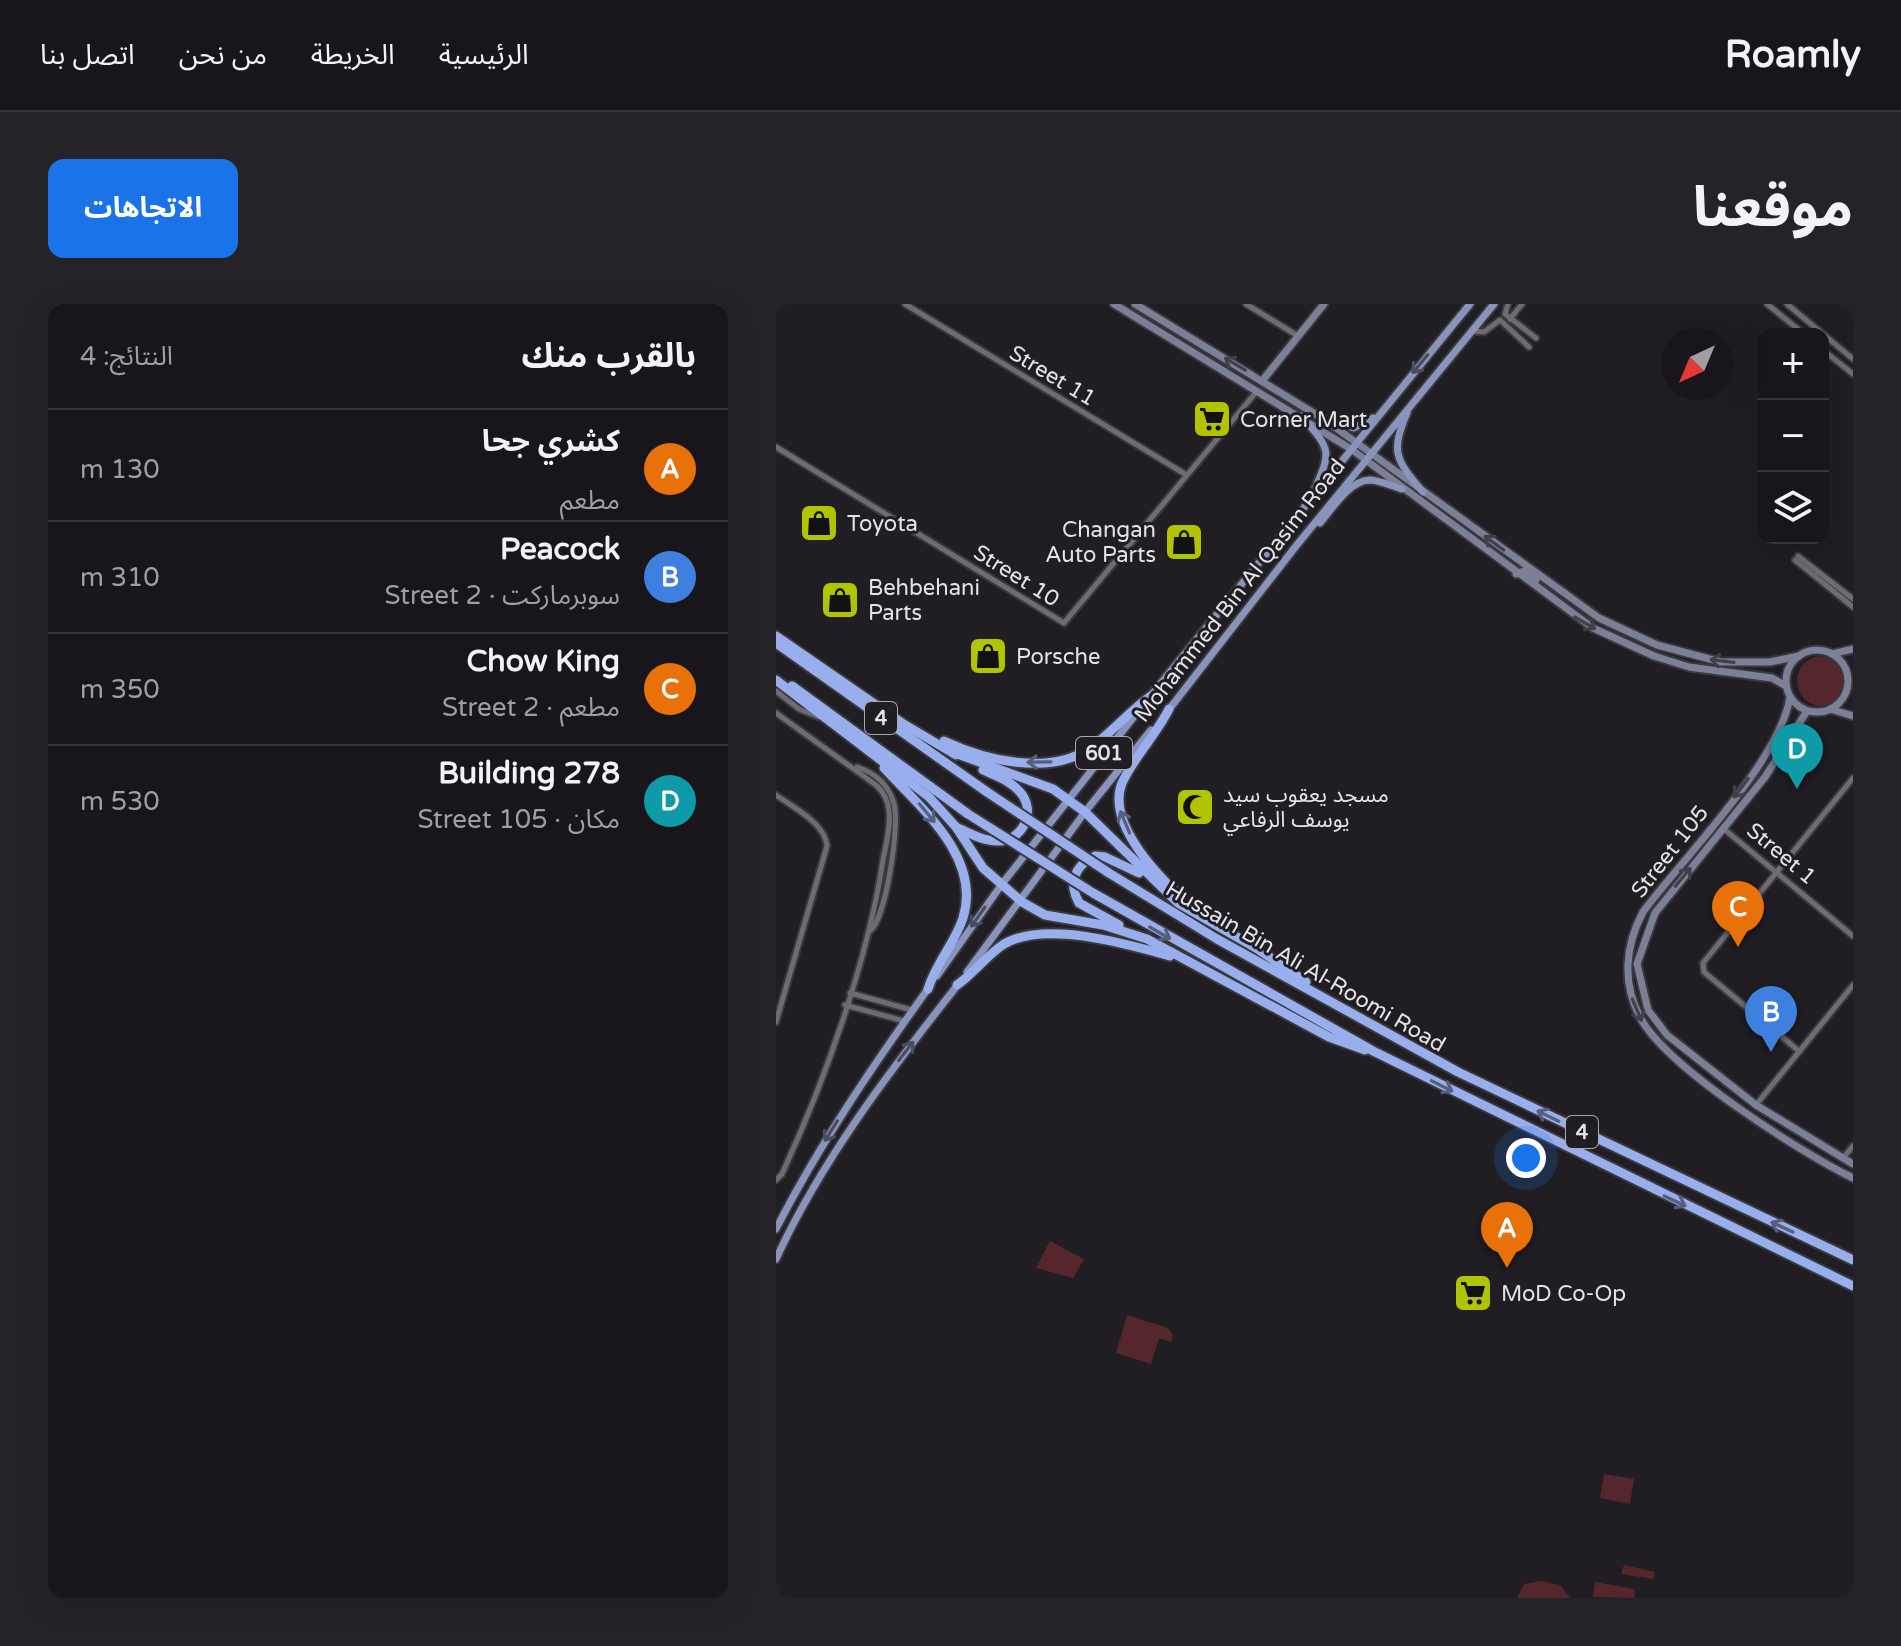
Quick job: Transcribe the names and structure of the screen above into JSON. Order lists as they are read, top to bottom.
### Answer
{
  "streets": {
    "highway": ["4", "Hussain Bin Ali Al-Roomi Road"],
    "main road": ["Mohammed Bin Al Qasim Road", "601"],
    "street": [
      "Street 11",
      "Street 10",
      "Street 105",
      "Street 1"
    ]
  },
  "crossings": [
    ["Street 11", "Street 10"],
    ["Street 105", "Street 1"]
  ],
  "places": {
    "supermarket": ["Corner Mart", "MoD Co-Op"],
    "shop": [
      "Toyota",
      "Changan Auto Parts",
      "Behbehani Parts",
      "Porsche"
    ],
    "mosque": ["مسجد يعقوب سيد يوسف الرفاعي"]
  },
  "north": "bottom left",
  "page": {
    "header": "Roamly",
    "nav": [
      "الرئيسية",
      "الخريطة",
      "من نحن",
      "اتصل بنا"
    ],
    "title": "موقعنا",
    "buttons": "الاتجاهات",
    "heading": ["بالقرب منك", "النتائج: 4"],
    "map_buttons": ["+", "−"],
    "list": [
      {
        "mark": "A",
        "name": "كشري جحا",
        "note": "مطعم",
        "value": "130 m"
      },
      {
        "mark": "B",
        "name": "Peacock",
        "note": "سوبرماركت · Street 2",
        "value": "310 m"
      },
      {
        "mark": "C",
        "name": "Chow King",
        "note": "مطعم · Street 2",
        "value": "350 m"
      },
      {
        "mark": "D",
        "name": "Building 278",
        "note": "مكان · Street 105",
        "value": "530 m"
      }
    ],
    "pins": [
      "D",
      "C",
      "B",
      "A"
    ]
  }
}
